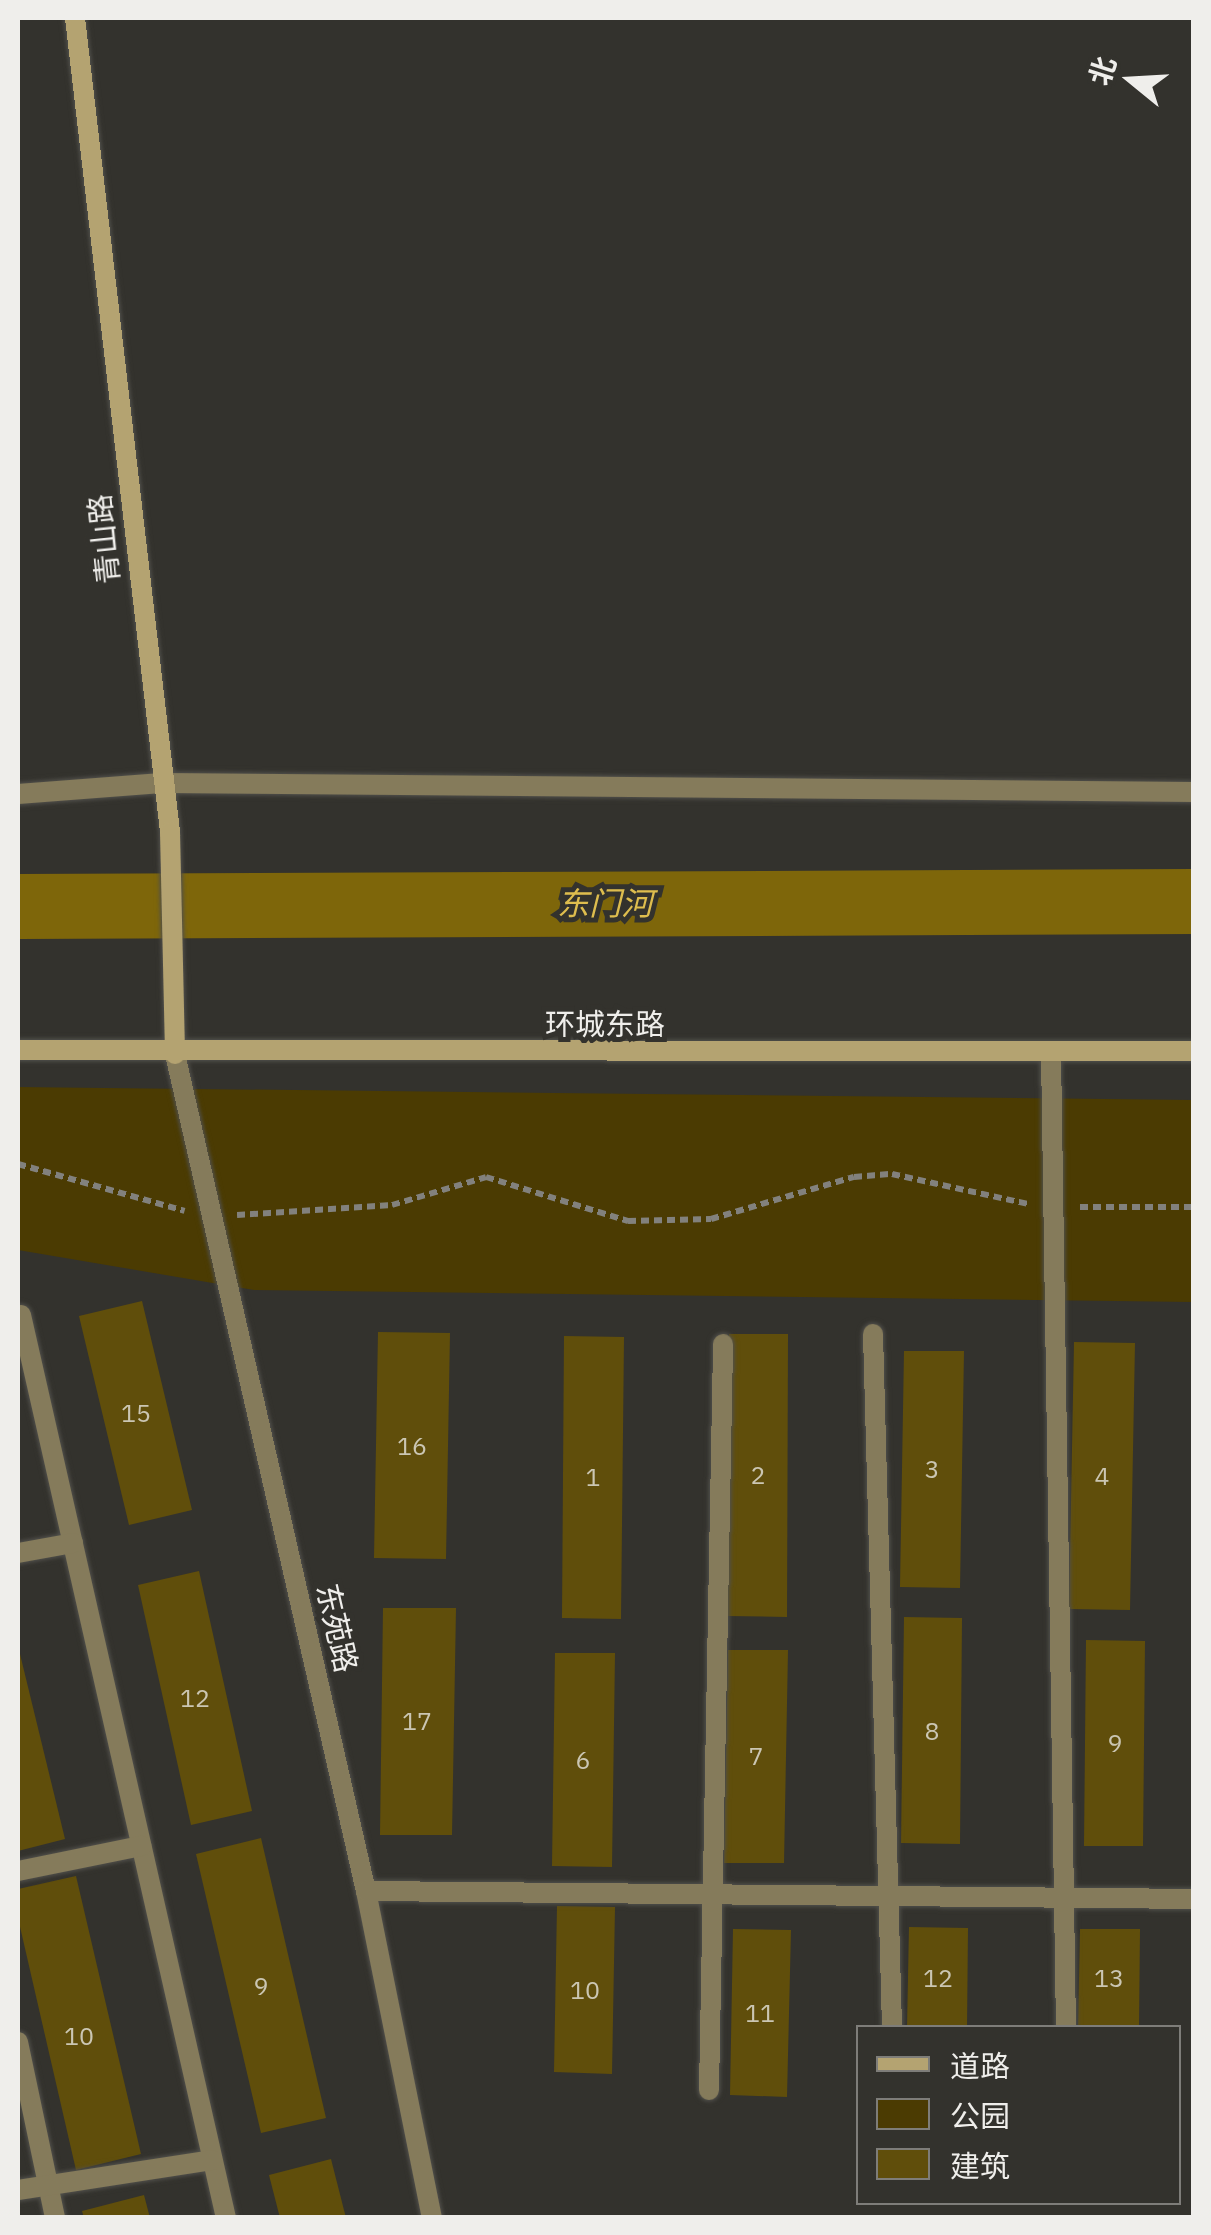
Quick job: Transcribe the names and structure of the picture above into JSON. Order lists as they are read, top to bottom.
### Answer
{
  "streets": {
    "main road": ["青山路", "环城东路"],
    "street": ["东苑路"]
  },
  "crossings": [
    ["青山路", "环城东路"],
    ["青山路", "东苑路"],
    ["环城东路", "东苑路"]
  ],
  "water": ["东门河"],
  "house_numbers": [
    "15",
    "16",
    "3",
    "2",
    "4",
    "1",
    "12",
    "17",
    "8",
    "9",
    "7",
    "6",
    "12",
    "13",
    "9",
    "10",
    "11",
    "10"
  ],
  "legend": ["道路", "公园", "建筑"],
  "north": "left"
}
